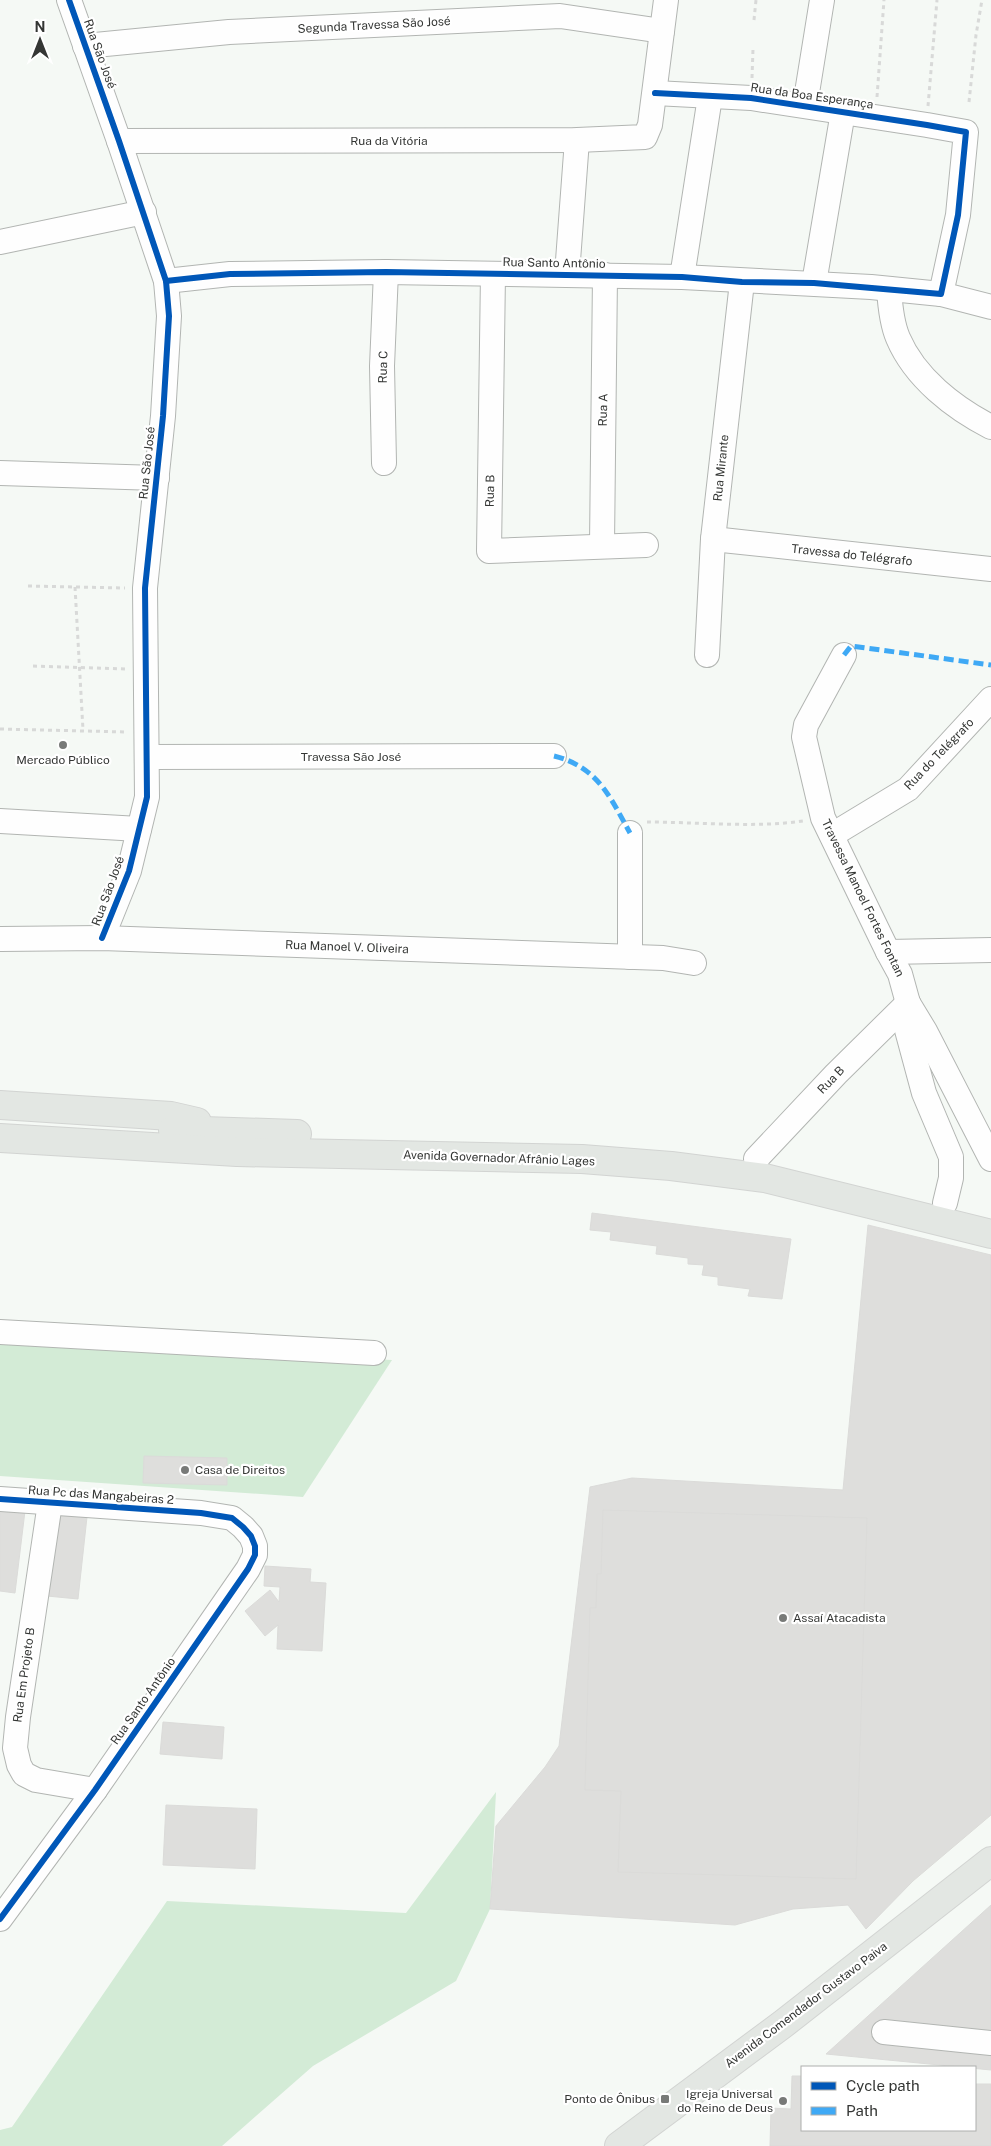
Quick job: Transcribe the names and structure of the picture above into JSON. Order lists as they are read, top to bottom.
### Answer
{
  "streets": {
    "main road": ["Avenida Governador Afrânio Lages", "Avenida Comendador Gustavo Paiva"],
    "street": [
      "Segunda Travessa São José",
      "Rua São José",
      "Rua da Boa Esperança",
      "Rua da Vitória",
      "Rua Santo Antônio",
      "Rua C",
      "Rua A",
      "Rua Mirante",
      "Rua B",
      "Travessa do Telégrafo",
      "Rua do Telégrafo",
      "Travessa São José",
      "Travessa Manoel Fortes Fontan",
      "Rua Manoel V. Oliveira",
      "Rua Pc das Mangabeiras 2",
      "Rua Em Projeto B"
    ]
  },
  "crossings": [
    ["Segunda Travessa São José", "Rua São José"],
    ["Rua São José", "Rua da Vitória"],
    ["Rua São José", "Rua Santo Antônio"],
    ["Rua São José", "Travessa São José"],
    ["Rua São José", "Rua Manoel V. Oliveira"],
    ["Rua da Boa Esperança", "Rua da Vitória"],
    ["Rua da Boa Esperança", "Rua Santo Antônio"],
    ["Rua Santo Antônio", "Rua C"],
    ["Rua Santo Antônio", "Rua A"],
    ["Rua Santo Antônio", "Rua Mirante"],
    ["Rua Santo Antônio", "Rua B"],
    ["Rua Santo Antônio", "Rua Pc das Mangabeiras 2"],
    ["Rua Santo Antônio", "Rua Em Projeto B"],
    ["Rua A", "Rua B"],
    ["Rua Mirante", "Travessa do Telégrafo"],
    ["Rua B", "Travessa Manoel Fortes Fontan"],
    ["Rua B", "Avenida Governador Afrânio Lages"],
    ["Rua do Telégrafo", "Travessa Manoel Fortes Fontan"],
    ["Travessa Manoel Fortes Fontan", "Avenida Governador Afrânio Lages"],
    ["Rua Pc das Mangabeiras 2", "Rua Em Projeto B"]
  ],
  "places": {
    "other": [
      "Mercado Público",
      "Casa de Direitos",
      "Assaí Atacadista",
      "Igreja Universal do Reino de Deus"
    ],
    "transit": ["Ponto de Ônibus"]
  },
  "legend": ["Cycle path", "Path"],
  "north": "top"
}
